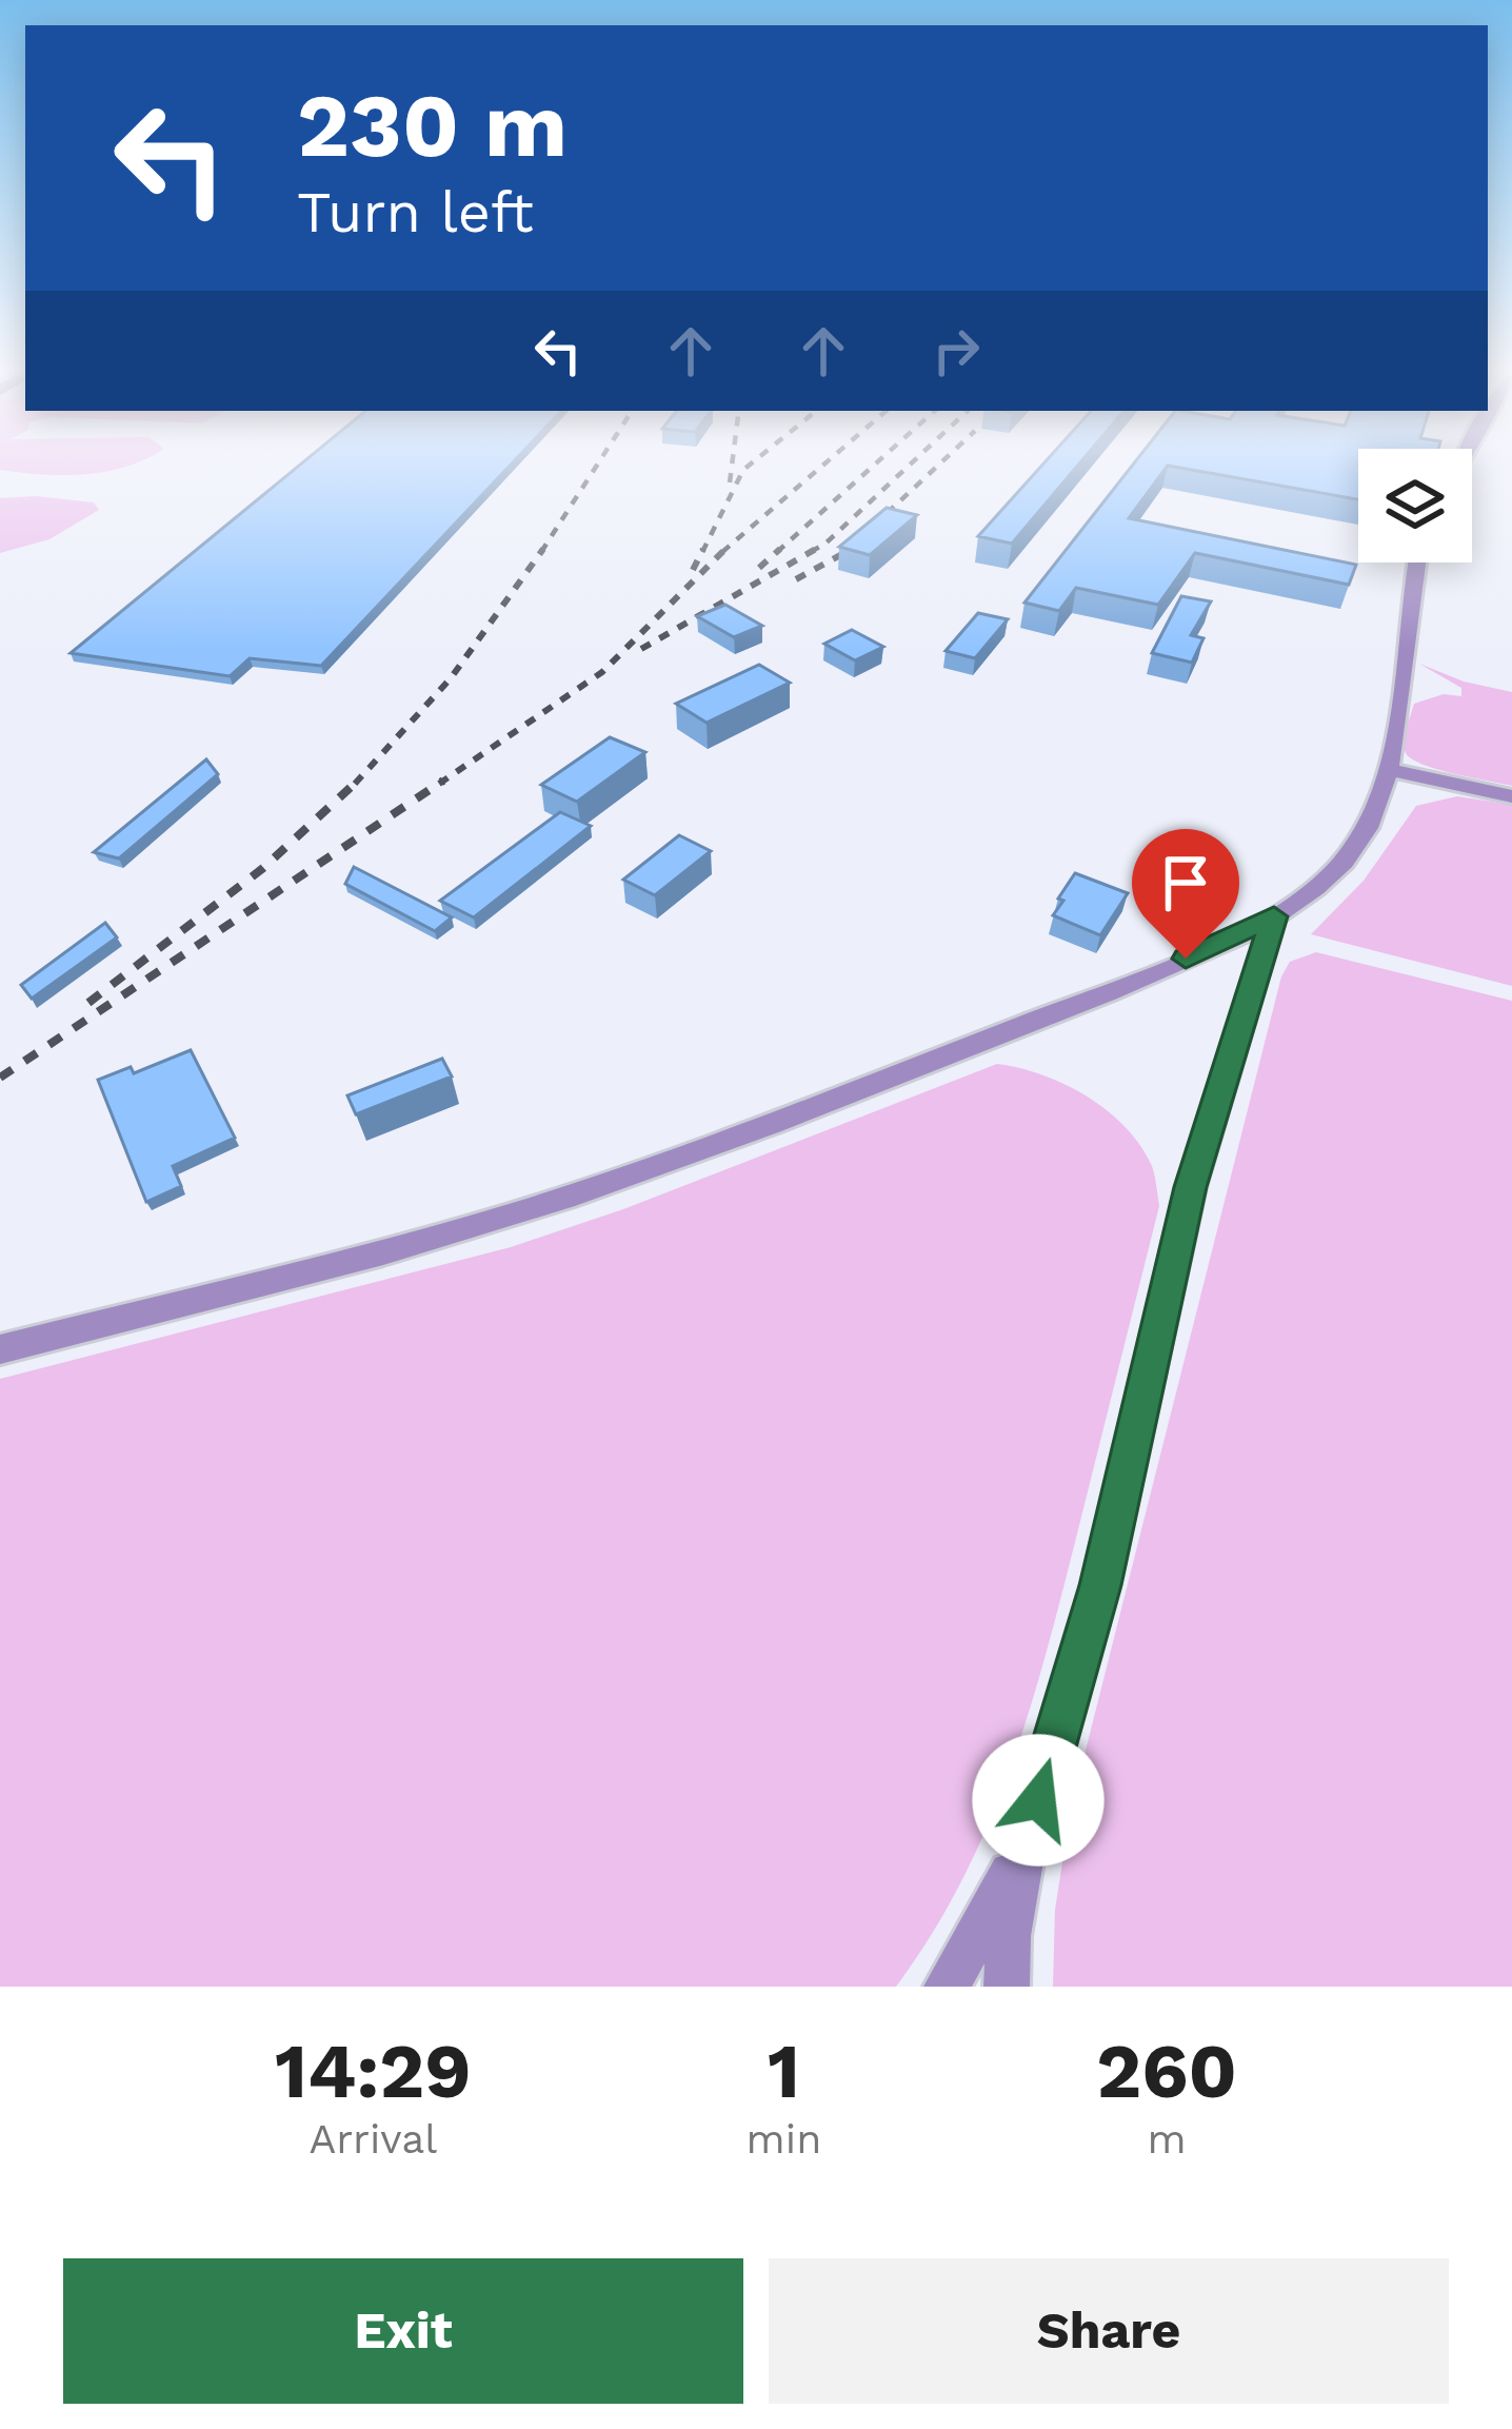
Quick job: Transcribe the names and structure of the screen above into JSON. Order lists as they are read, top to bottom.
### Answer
{
  "page": {
    "turn": ["230 m", "Turn left"],
    "eta": [
      "14:29",
      "Arrival",
      "1",
      "min",
      "260",
      "m"
    ],
    "buttons": ["Exit", "Share"]
  }
}
